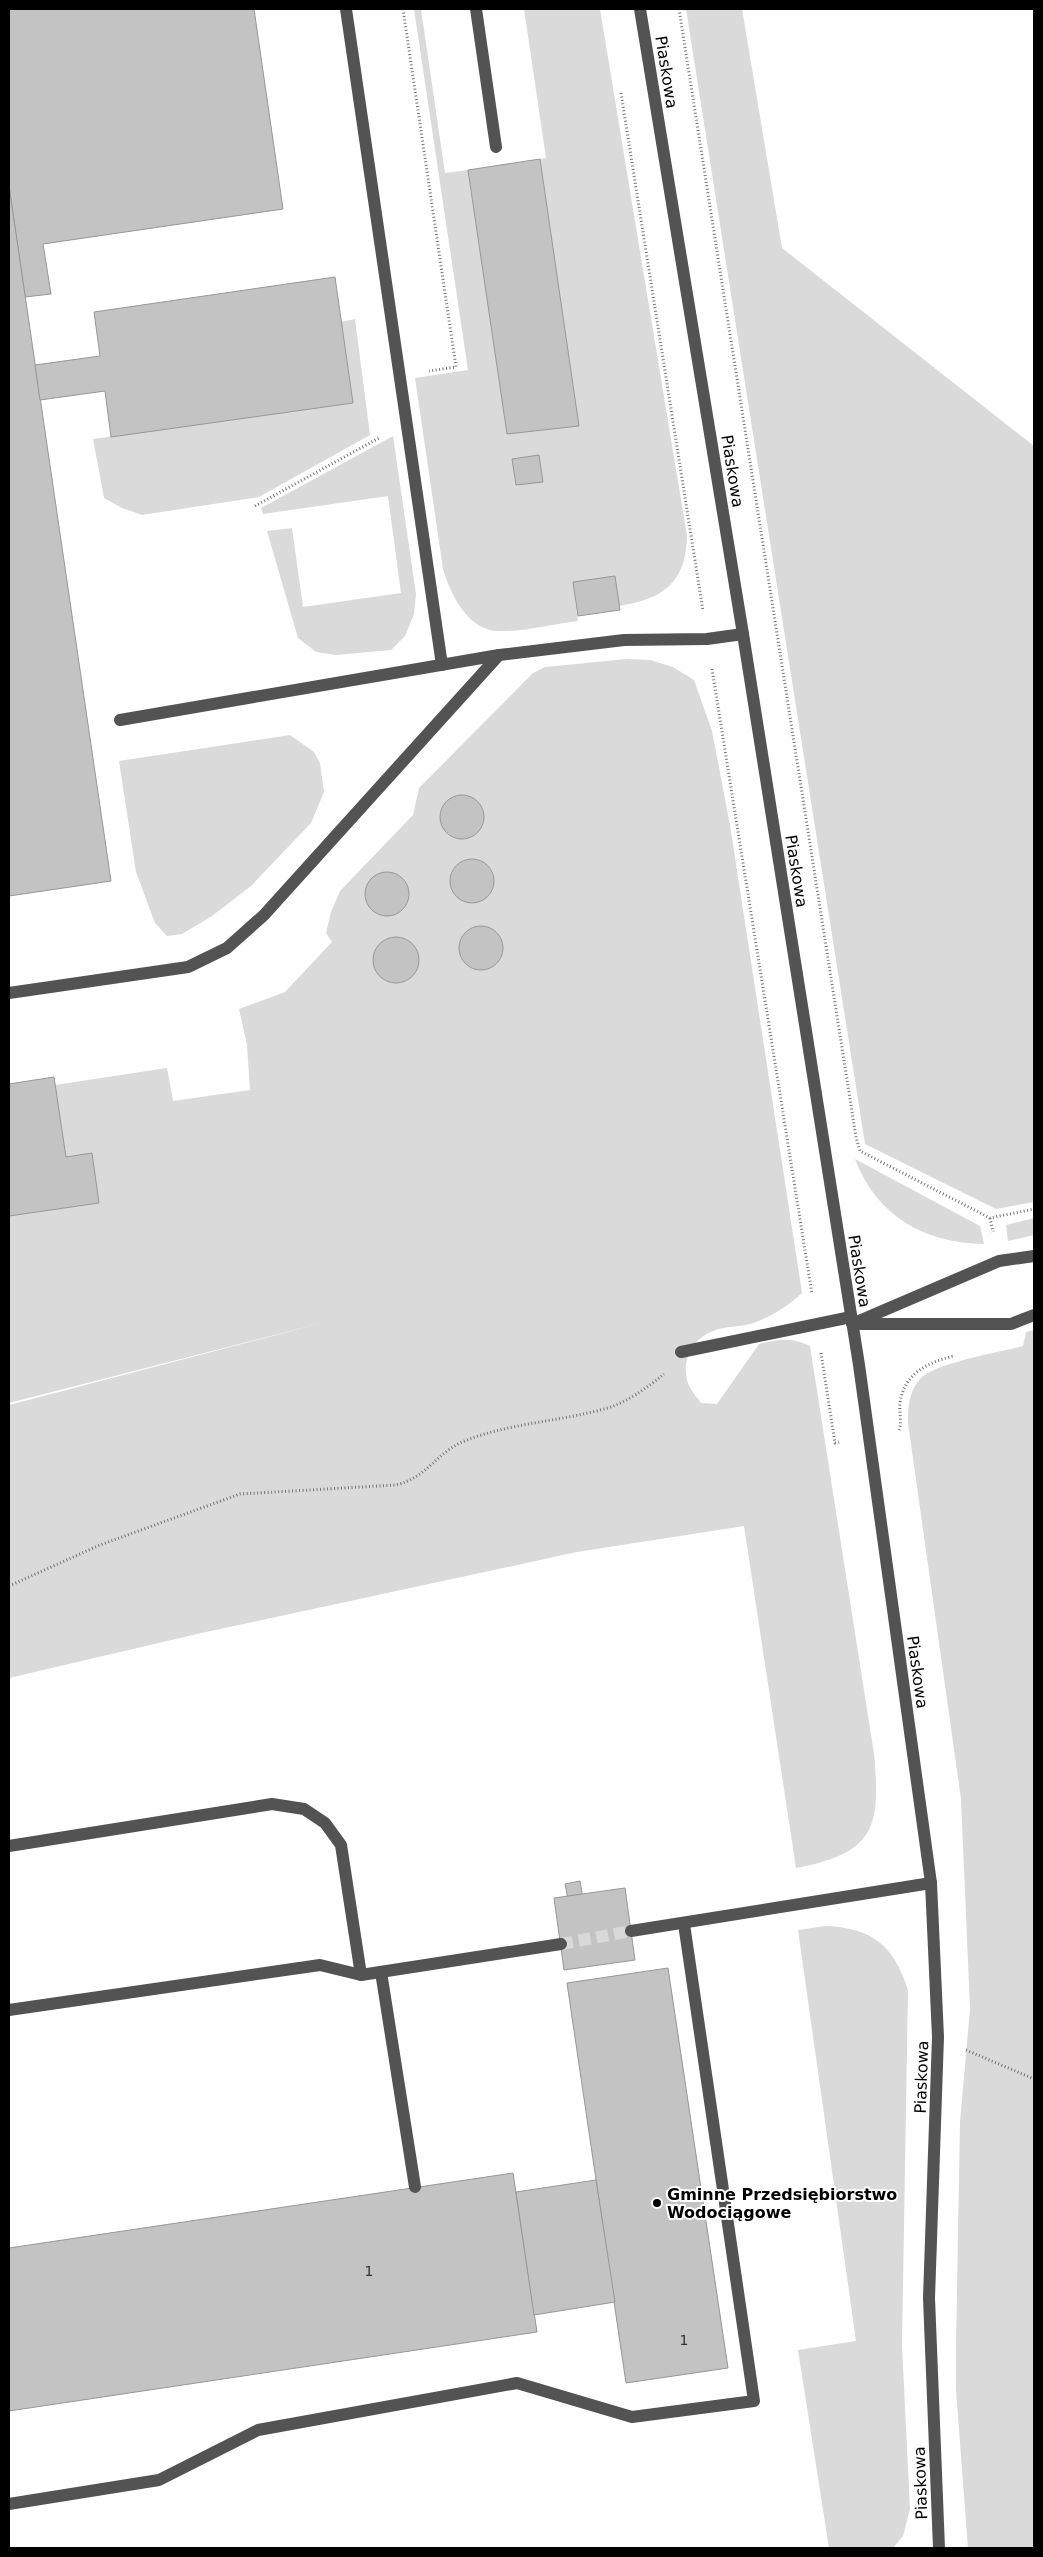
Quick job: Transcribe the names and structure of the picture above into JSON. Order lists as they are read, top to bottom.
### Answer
{
  "streets": {
    "street": ["Piaskowa"]
  },
  "places": ["Gminne Przedsiębiorstwo Wodociągowe"],
  "house_numbers": ["1", "1"]
}
